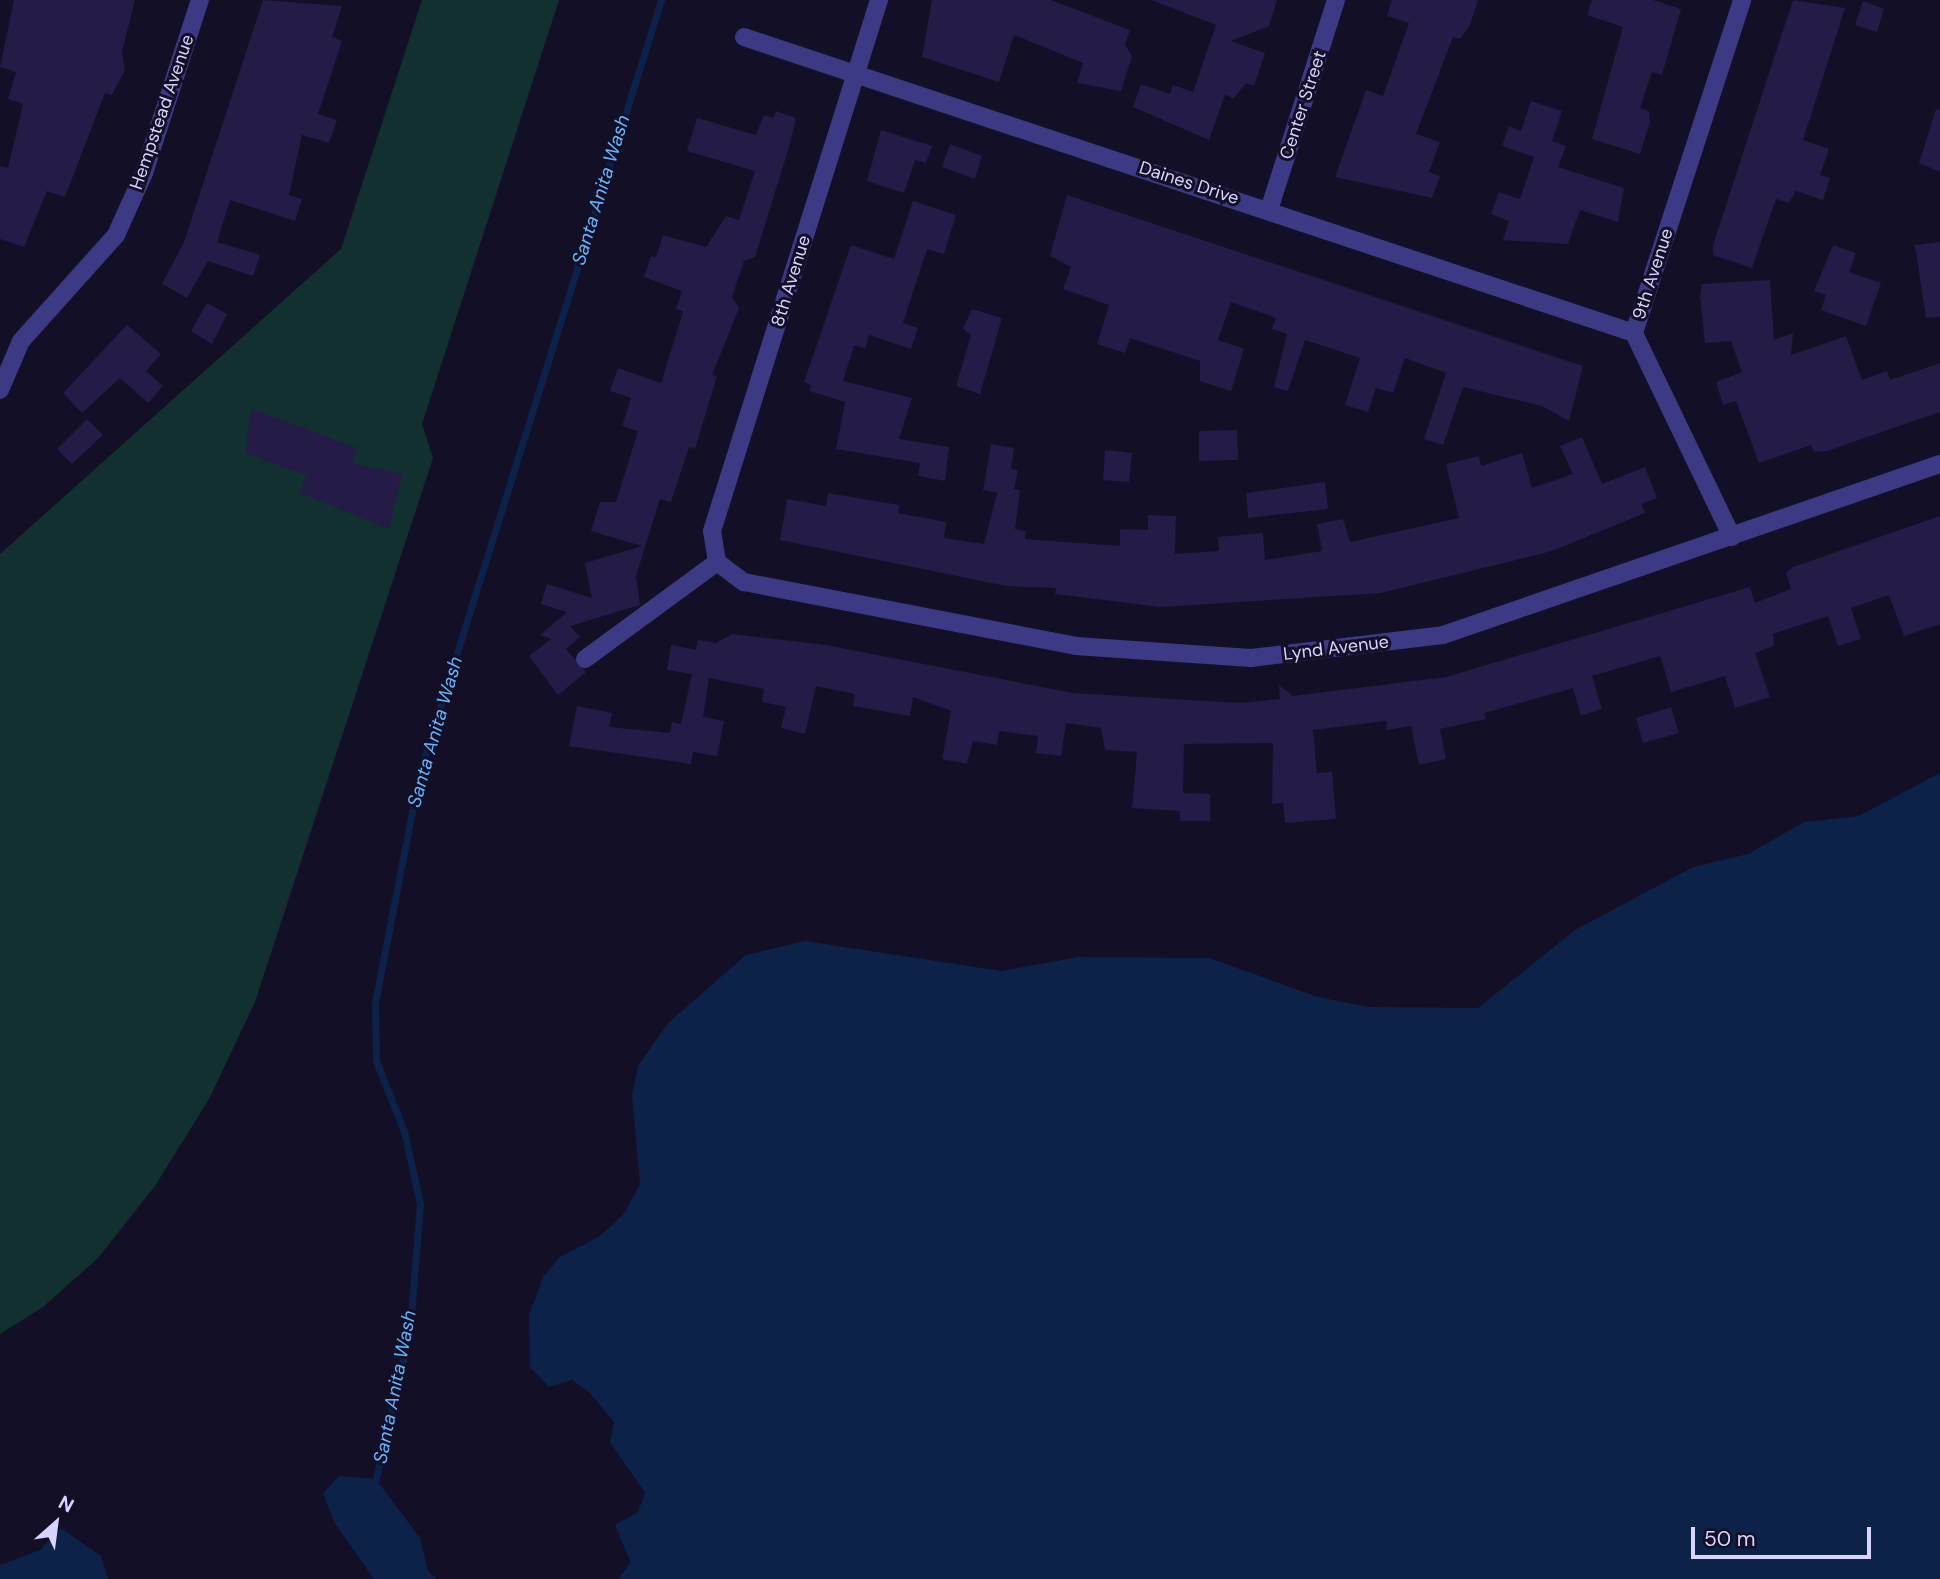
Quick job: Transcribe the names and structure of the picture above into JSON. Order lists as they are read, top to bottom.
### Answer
{
  "streets": {
    "street": [
      "Center Street",
      "Hempstead Avenue",
      "Daines Drive",
      "9th Avenue",
      "8th Avenue",
      "Lynd Avenue"
    ]
  },
  "crossings": [
    ["Center Street", "Daines Drive"],
    ["Daines Drive", "9th Avenue"],
    ["Daines Drive", "8th Avenue"],
    ["9th Avenue", "Lynd Avenue"],
    ["8th Avenue", "Lynd Avenue"]
  ],
  "water": ["Santa Anita Wash"],
  "scale_bar": "50 m",
  "north": "top right"
}
